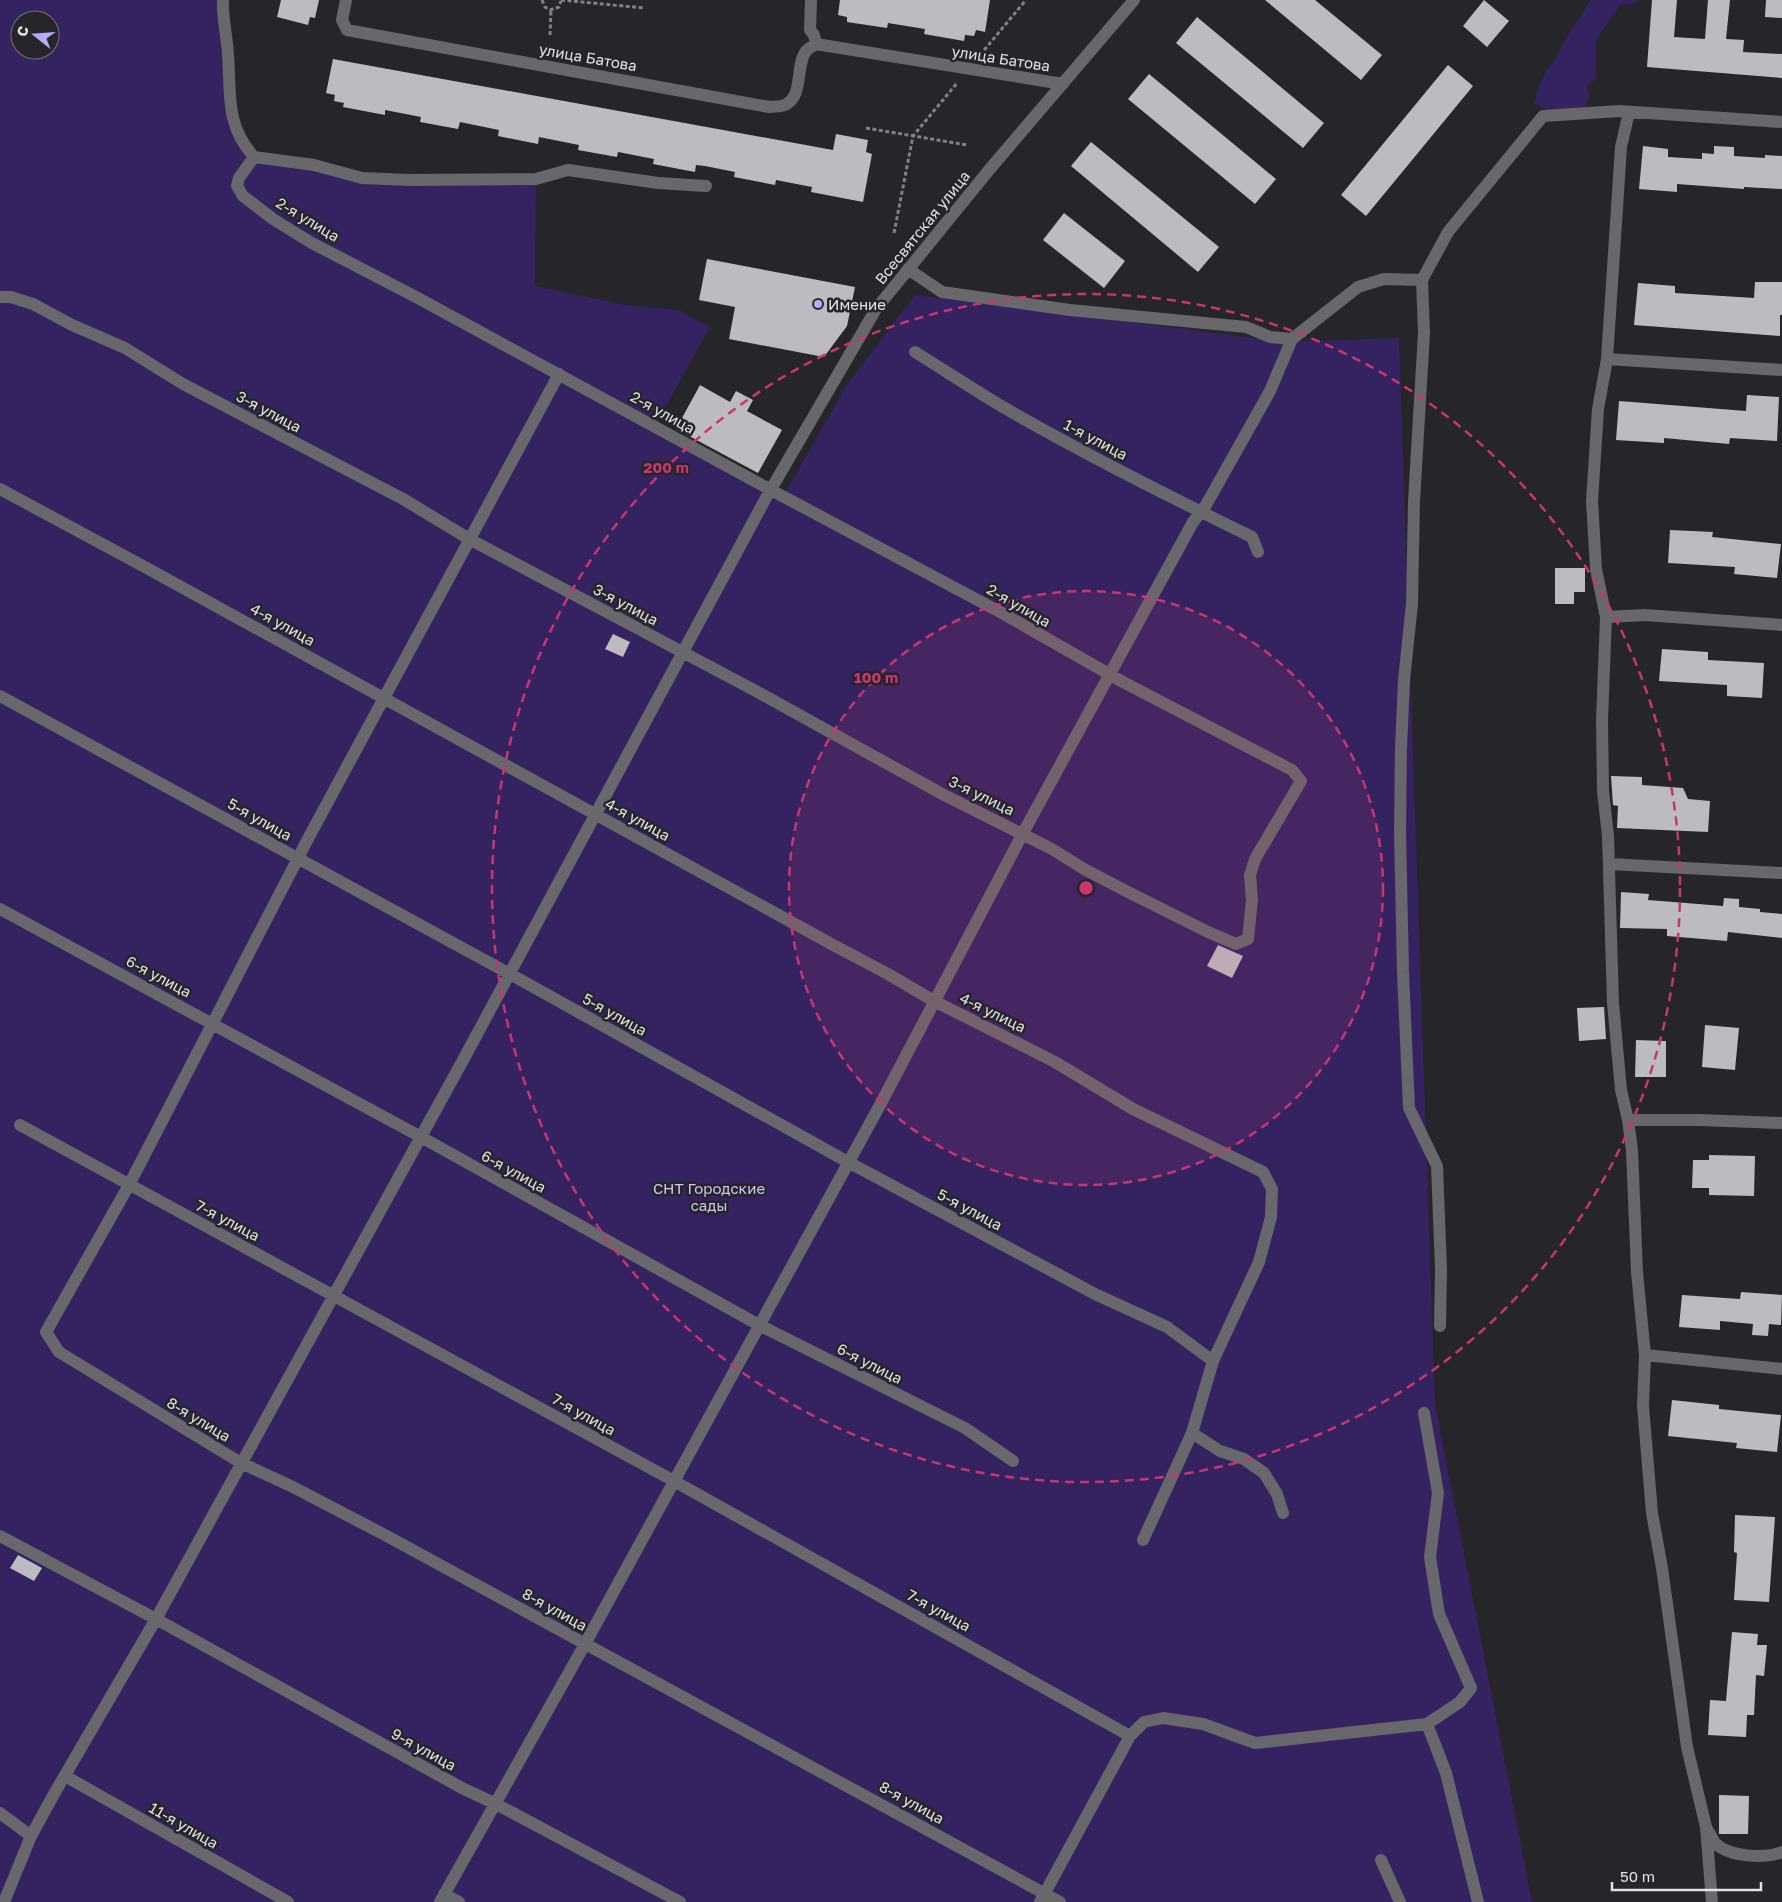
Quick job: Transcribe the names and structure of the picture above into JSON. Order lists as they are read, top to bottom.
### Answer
{
  "streets": {
    "street": [
      "улица Батова",
      "2-я улица",
      "Всесвятская улица",
      "3-я улица",
      "1-я улица",
      "4-я улица",
      "5-я улица",
      "6-я улица",
      "7-я улица",
      "8-я улица",
      "9-я улица",
      "11-я улица"
    ]
  },
  "crossings": [
    ["улица Батова", "Всесвятская улица"],
    ["2-я улица", "Всесвятская улица"],
    ["2-я улица", "3-я улица"],
    ["Всесвятская улица", "3-я улица"],
    ["Всесвятская улица", "4-я улица"],
    ["Всесвятская улица", "5-я улица"],
    ["Всесвятская улица", "6-я улица"],
    ["Всесвятская улица", "7-я улица"],
    ["Всесвятская улица", "8-я улица"],
    ["Всесвятская улица", "9-я улица"],
    ["Всесвятская улица", "11-я улица"],
    ["4-я улица", "5-я улица"],
    ["7-я улица", "8-я улица"]
  ],
  "parks": ["СНТ Городские сады"],
  "places": ["Имение"],
  "scale_bar": "50 m",
  "north": "left",
  "rings": ["200 m", "100 m"]
}
